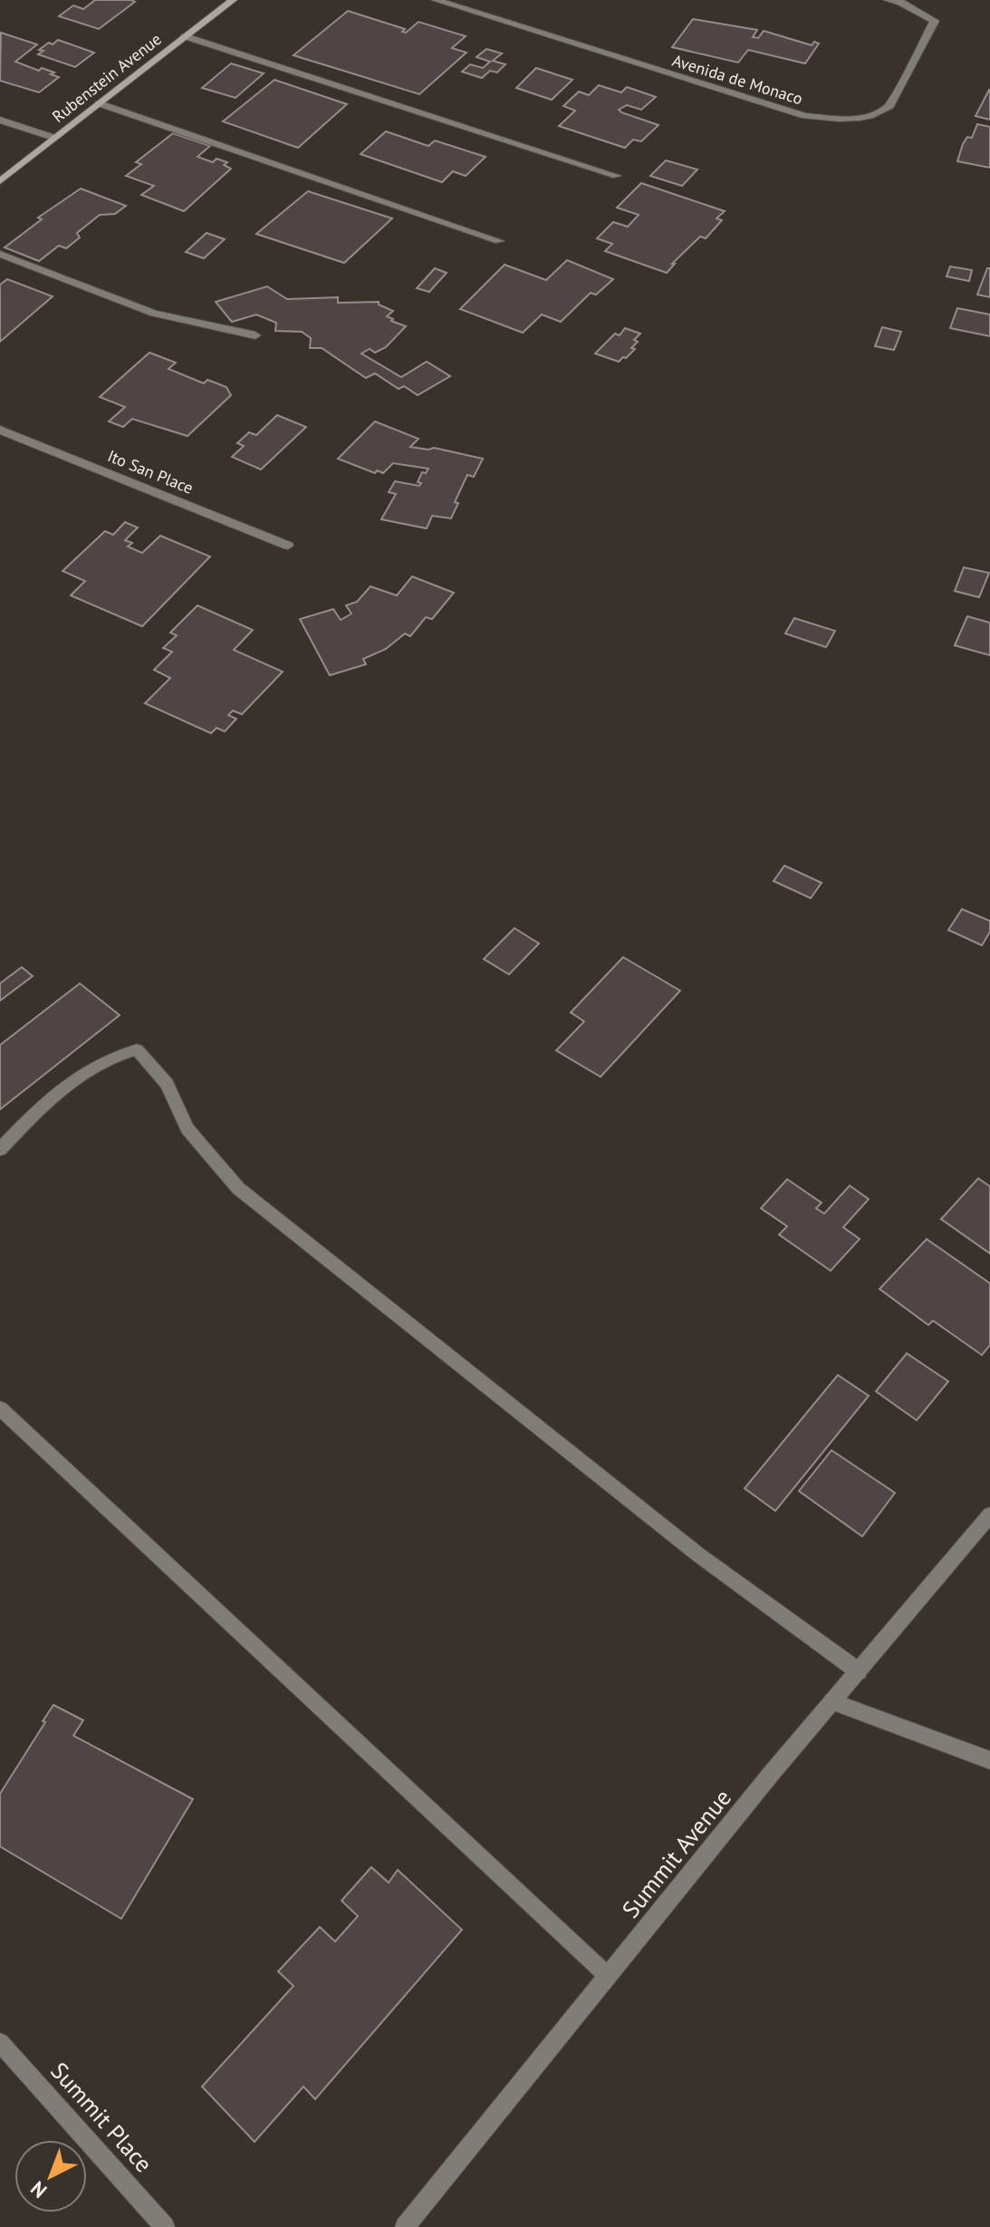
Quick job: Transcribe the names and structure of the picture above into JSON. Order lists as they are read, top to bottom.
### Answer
{
  "streets": {
    "street": [
      "Rubenstein Avenue",
      "Avenida de Monaco",
      "Ito San Place",
      "Summit Avenue",
      "Summit Place"
    ]
  },
  "north": "bottom left"
}
